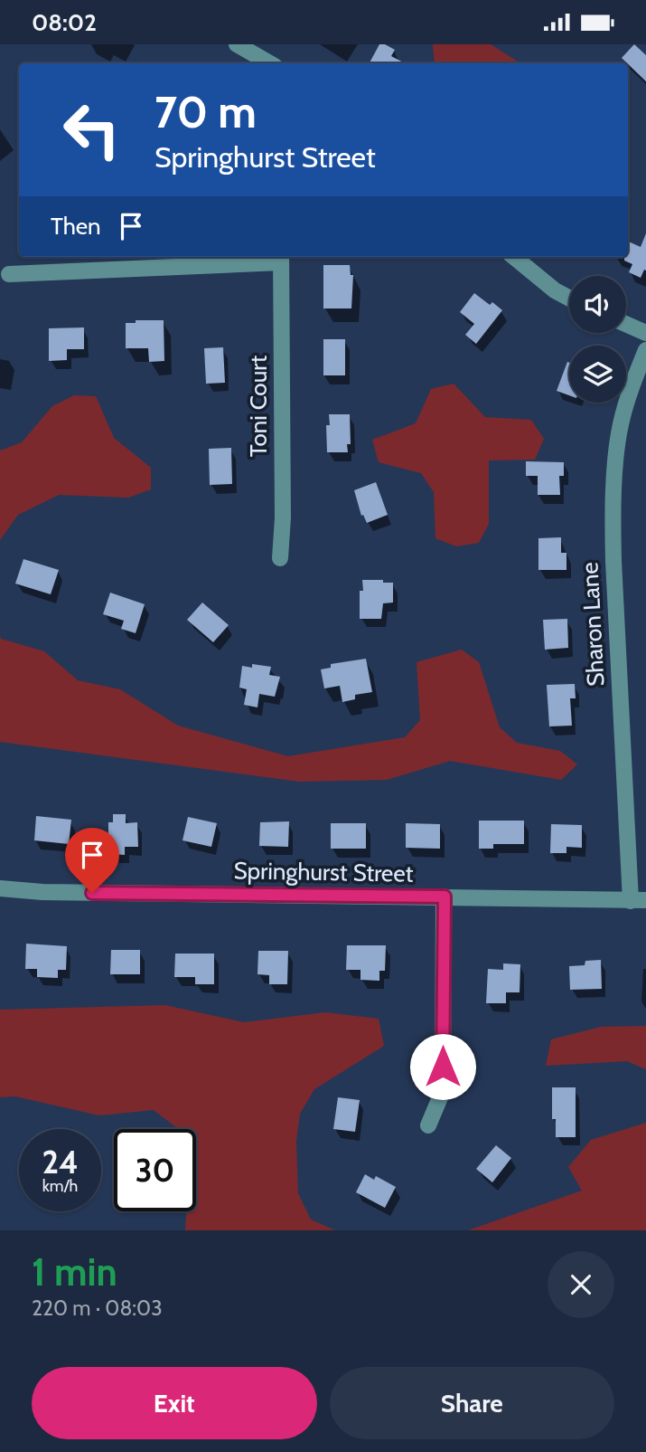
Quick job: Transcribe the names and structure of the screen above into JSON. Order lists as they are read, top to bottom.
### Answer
{
  "streets": {
    "street": ["Toni Court", "Sharon Lane", "Springhurst Street"]
  },
  "crossings": [
    ["Sharon Lane", "Springhurst Street"]
  ],
  "page": {
    "status": "08:02",
    "turn": ["70 m", "Springhurst Street"],
    "then": "Then",
    "speed": "24 km/h",
    "limit": "30",
    "heading": ["1 min", "220 m · 08:03"],
    "buttons": ["Exit", "Share"]
  }
}
